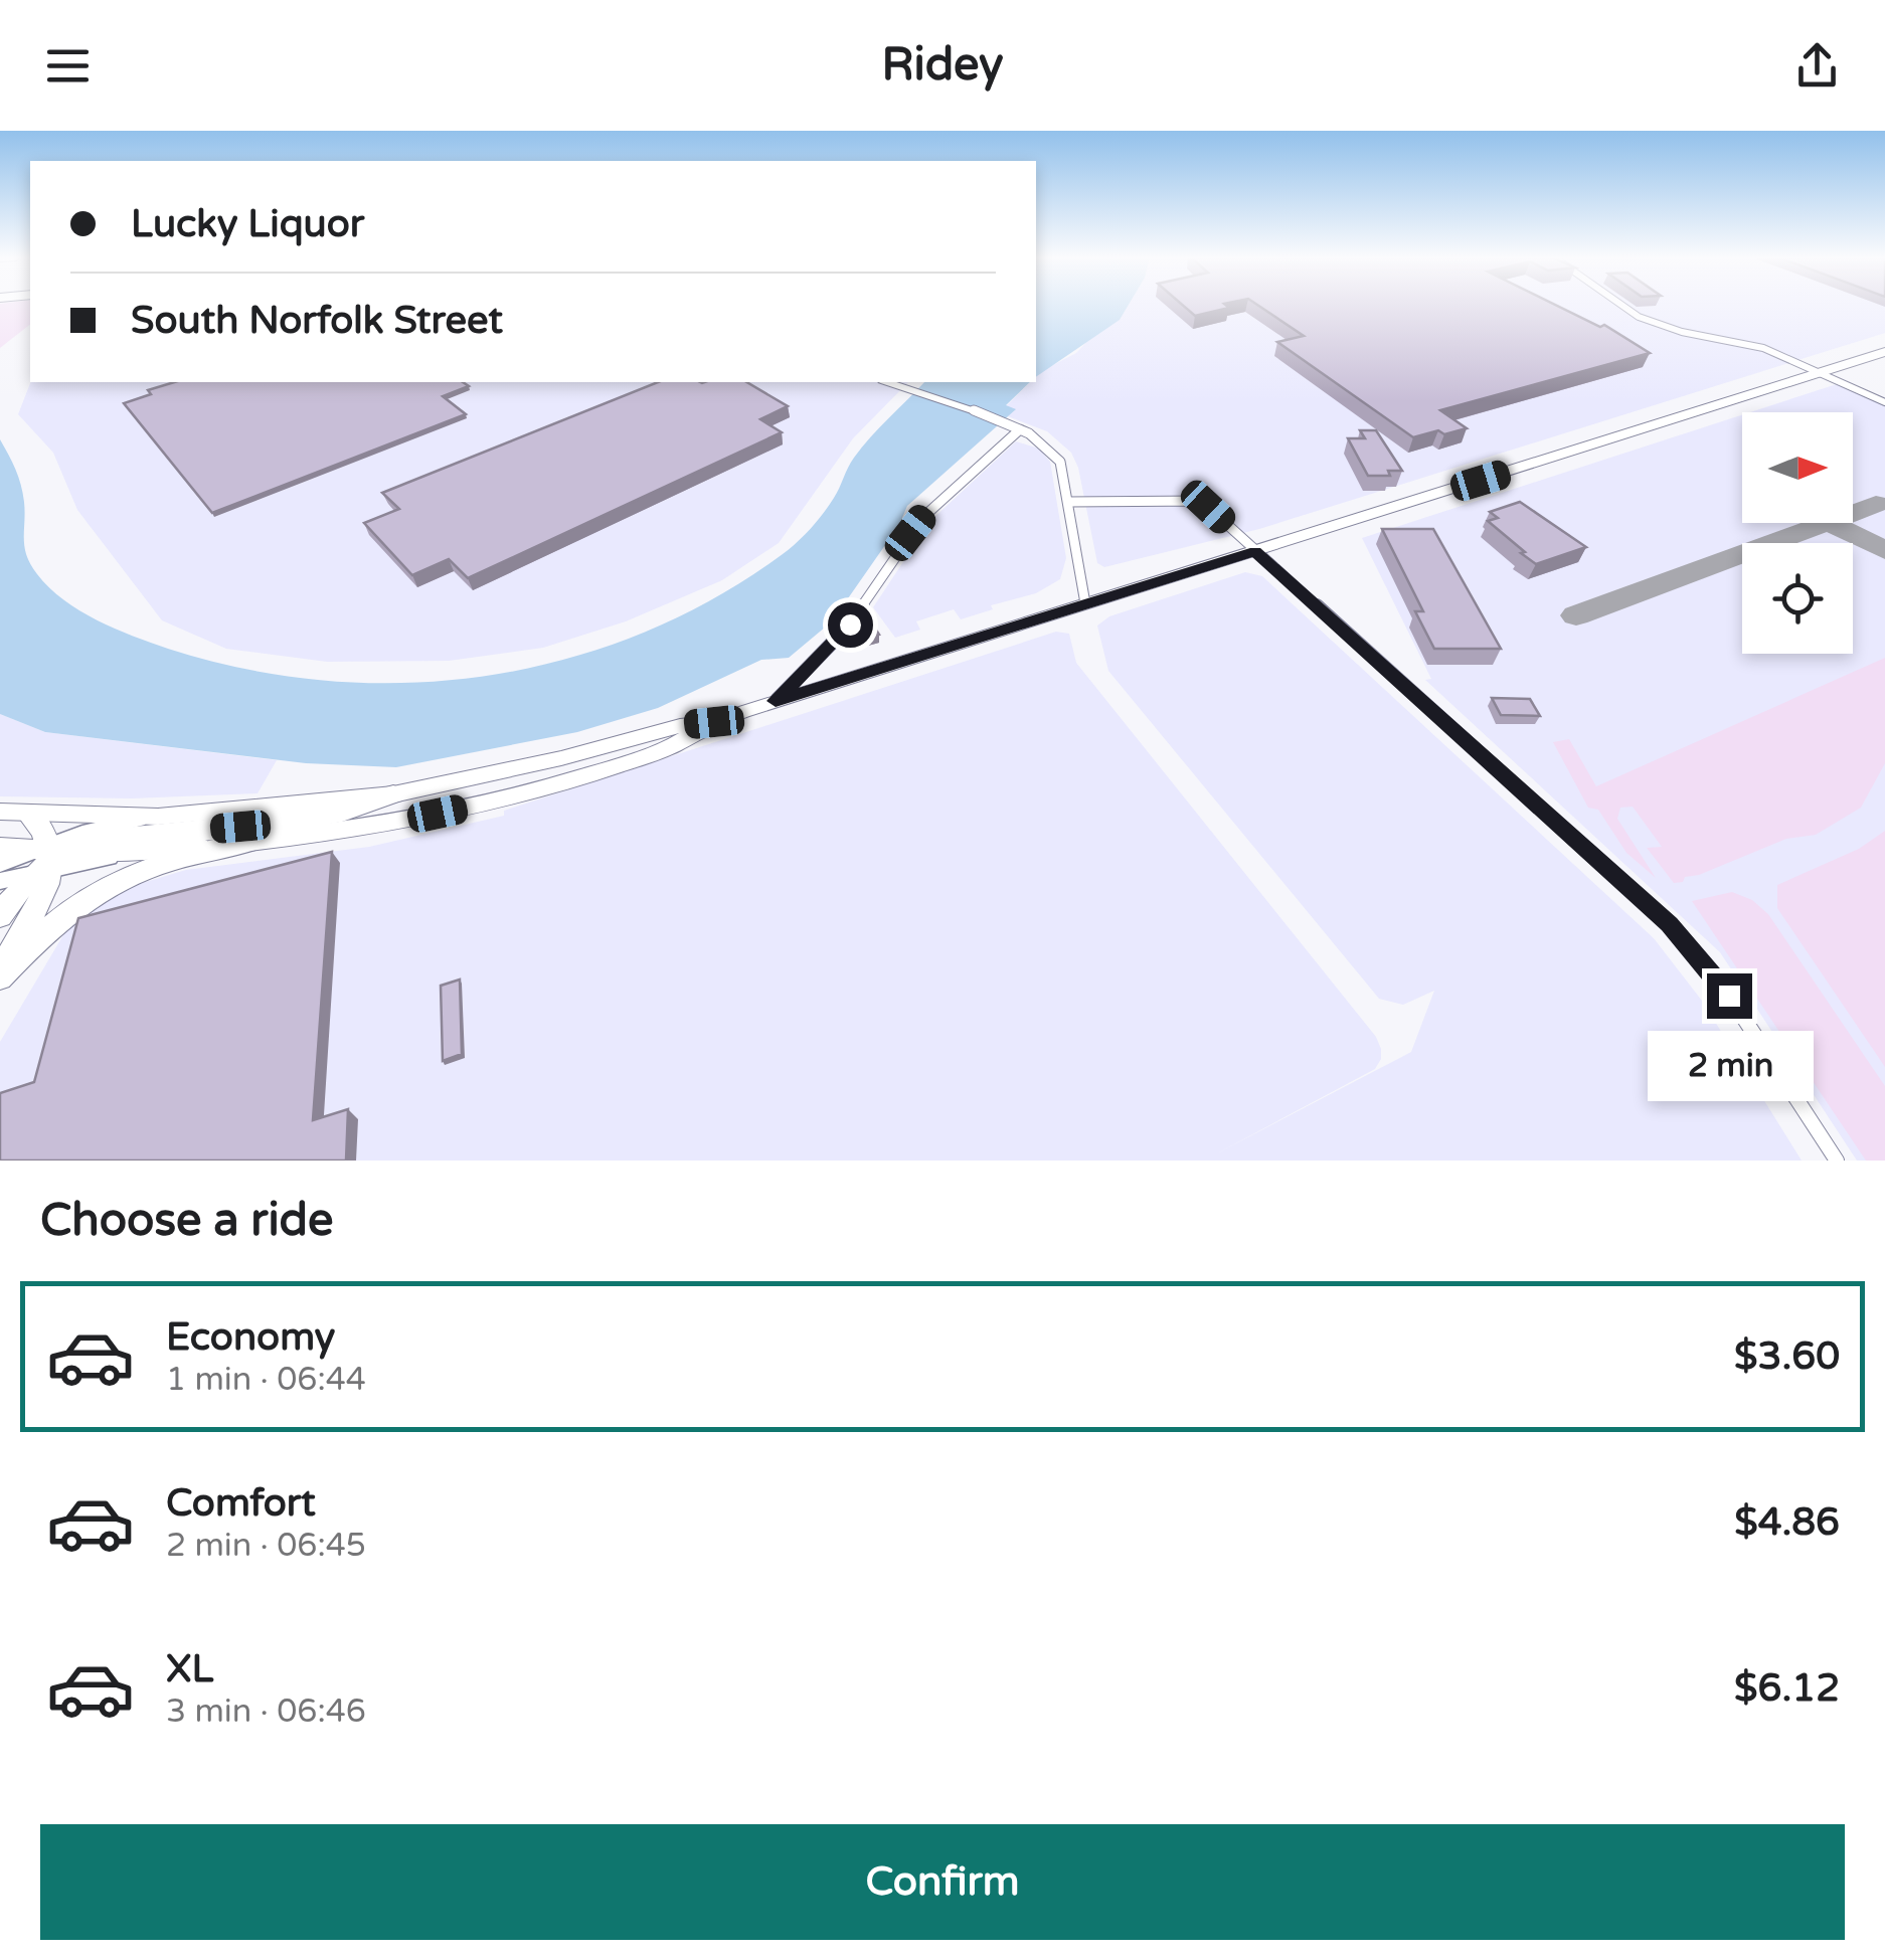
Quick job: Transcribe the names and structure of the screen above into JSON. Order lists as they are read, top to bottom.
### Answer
{
  "north": "right",
  "page": {
    "header": "Ridey",
    "banner": ["Lucky Liquor", "South Norfolk Street"],
    "bubble": "2 min",
    "heading": "Choose a ride",
    "list": [
      {
        "name": "Economy",
        "note": "1 min · 06:44",
        "value": "$3.60"
      },
      {
        "name": "Comfort",
        "note": "2 min · 06:45",
        "value": "$4.86"
      },
      {
        "name": "XL",
        "note": "3 min · 06:46",
        "value": "$6.12"
      }
    ],
    "buttons": "Confirm"
  }
}
